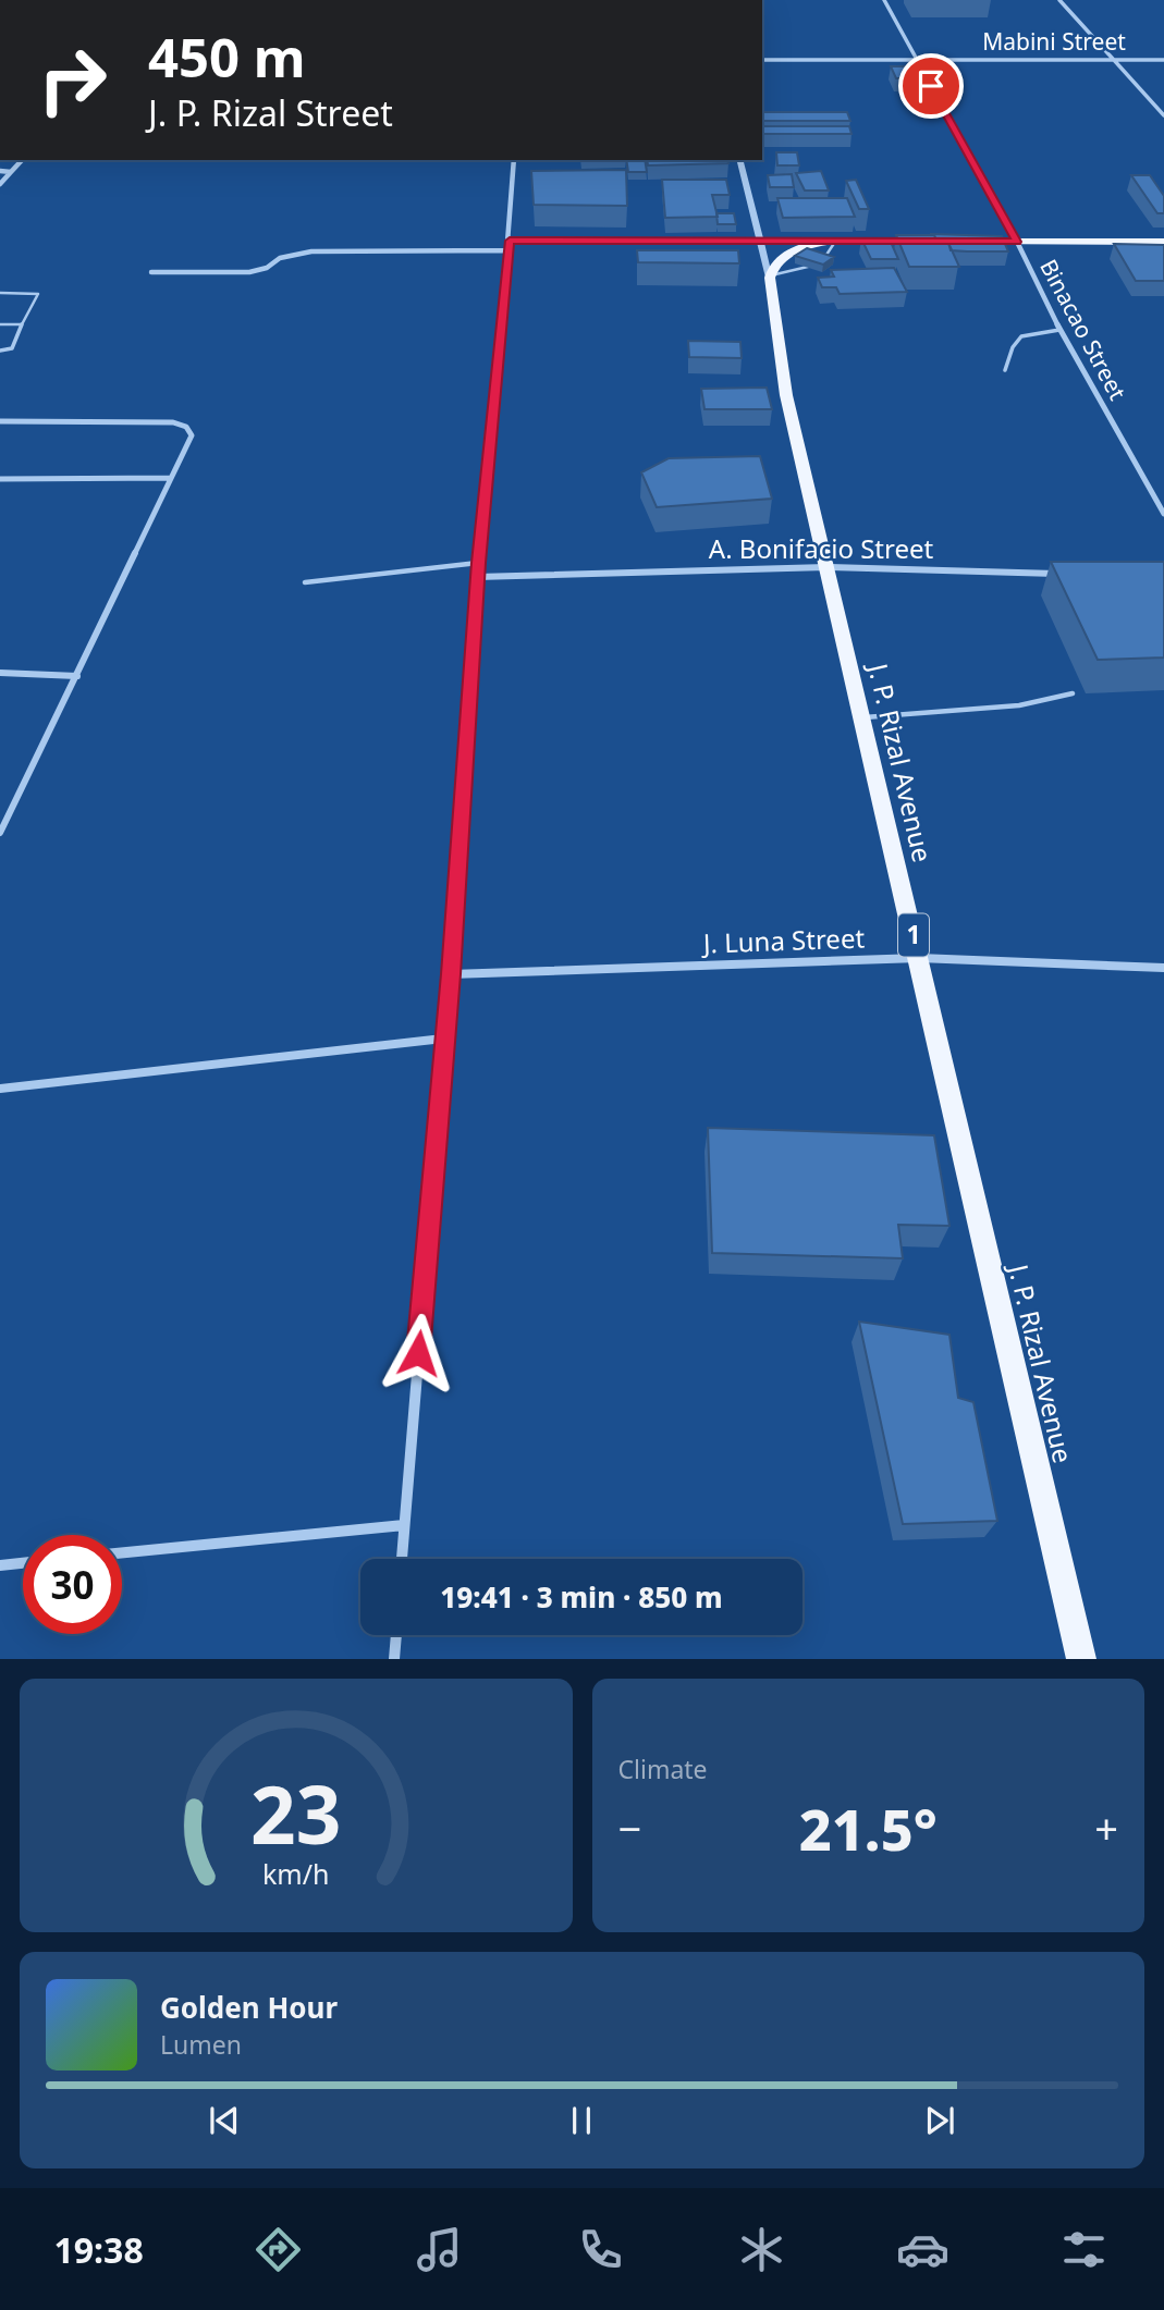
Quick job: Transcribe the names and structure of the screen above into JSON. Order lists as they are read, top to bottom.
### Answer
{
  "streets": {
    "main road": ["J. P. Rizal Avenue", "1"],
    "street": [
      "Mabini Street",
      "Binacao Street",
      "A. Bonifacio Street",
      "J. Luna Street"
    ]
  },
  "crossings": [
    ["Mabini Street", "Binacao Street"],
    ["A. Bonifacio Street", "J. P. Rizal Avenue"],
    ["J. P. Rizal Avenue", "J. Luna Street"]
  ],
  "page": {
    "turn": ["450 m", "J. P. Rizal Street"],
    "limit": "30",
    "trip": "19:41 · 3 min · 850 m",
    "tile": "Climate",
    "heat": ["−", "21.5°", "+"],
    "song": ["Golden Hour", "Lumen"],
    "tabs": "19:38",
    "gauge": ["23", "km/h"]
  }
}
